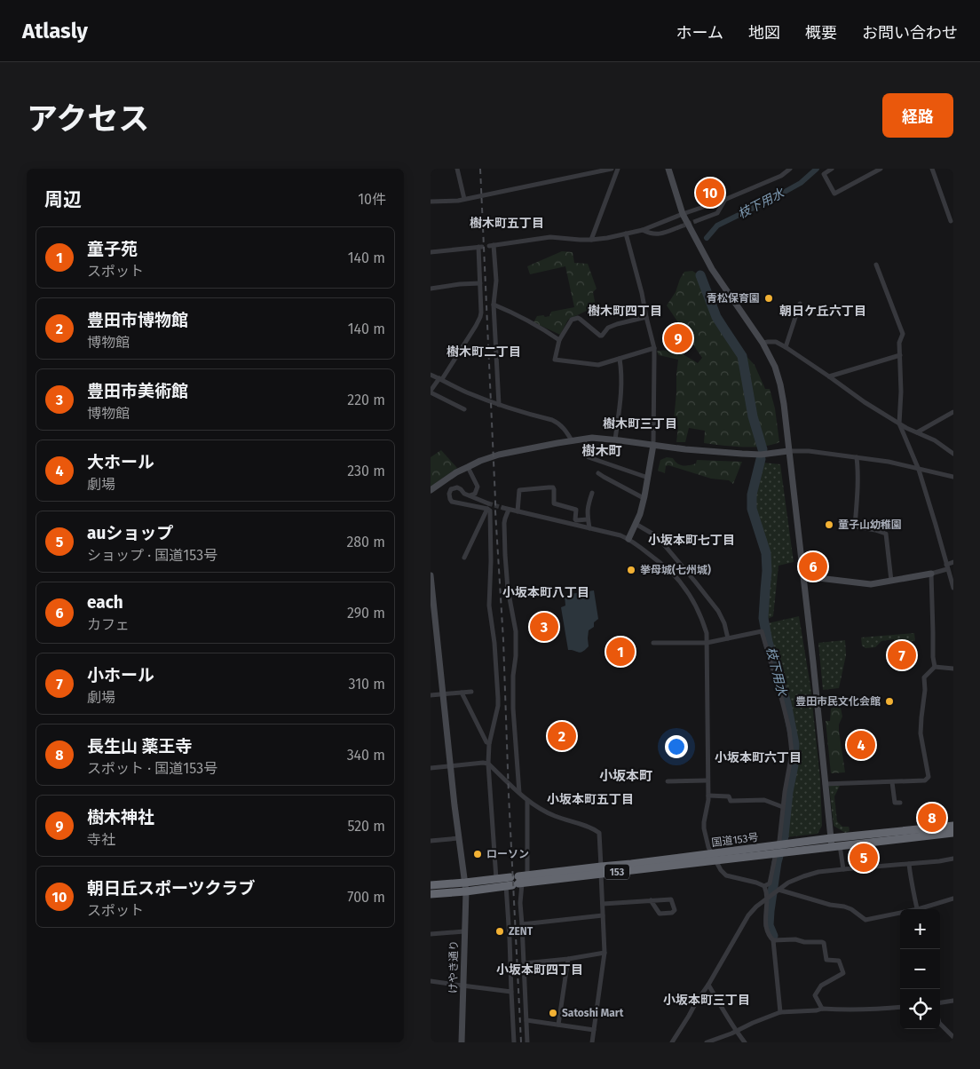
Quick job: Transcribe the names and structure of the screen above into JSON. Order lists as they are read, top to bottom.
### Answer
{
  "streets": {
    "highway": ["国道153号", "153"],
    "street": ["けやき通り"]
  },
  "crossings": [
    ["国道153号", "けやき通り"]
  ],
  "districts": [
    "樹木町五丁目",
    "樹木町四丁目",
    "朝日ケ丘六丁目",
    "樹木町二丁目",
    "樹木町三丁目",
    "樹木町",
    "小坂本町七丁目",
    "小坂本町八丁目",
    "小坂本町六丁目",
    "小坂本町",
    "小坂本町五丁目",
    "小坂本町四丁目",
    "小坂本町三丁目"
  ],
  "water": ["枝下用水"],
  "places": [
    "青松保育園",
    "童子山幼稚園",
    "挙母城(七州城)",
    "豊田市民文化会館",
    "ローソン",
    "ZENT",
    "Satoshi Mart"
  ],
  "page": {
    "header": "Atlasly",
    "nav": [
      "ホーム",
      "地図",
      "概要",
      "お問い合わせ"
    ],
    "title": "アクセス",
    "buttons": "経路",
    "heading": ["周辺", "10件"],
    "pins": [
      "10",
      "9",
      "6",
      "3",
      "1",
      "7",
      "2",
      "4",
      "8",
      "5"
    ],
    "list": [
      {
        "mark": "1",
        "name": "童子苑",
        "note": "スポット",
        "value": "140 m"
      },
      {
        "mark": "2",
        "name": "豊田市博物館",
        "note": "博物館",
        "value": "140 m"
      },
      {
        "mark": "3",
        "name": "豊田市美術館",
        "note": "博物館",
        "value": "220 m"
      },
      {
        "mark": "4",
        "name": "大ホール",
        "note": "劇場",
        "value": "230 m"
      },
      {
        "mark": "5",
        "name": "auショップ",
        "note": "ショップ · 国道153号",
        "value": "280 m"
      },
      {
        "mark": "6",
        "name": "each",
        "note": "カフェ",
        "value": "290 m"
      },
      {
        "mark": "7",
        "name": "小ホール",
        "note": "劇場",
        "value": "310 m"
      },
      {
        "mark": "8",
        "name": "長生山 薬王寺",
        "note": "スポット · 国道153号",
        "value": "340 m"
      },
      {
        "mark": "9",
        "name": "樹木神社",
        "note": "寺社",
        "value": "520 m"
      },
      {
        "mark": "10",
        "name": "朝日丘スポーツクラブ",
        "note": "スポット",
        "value": "700 m"
      }
    ],
    "map_buttons": ["+", "−"]
  }
}
